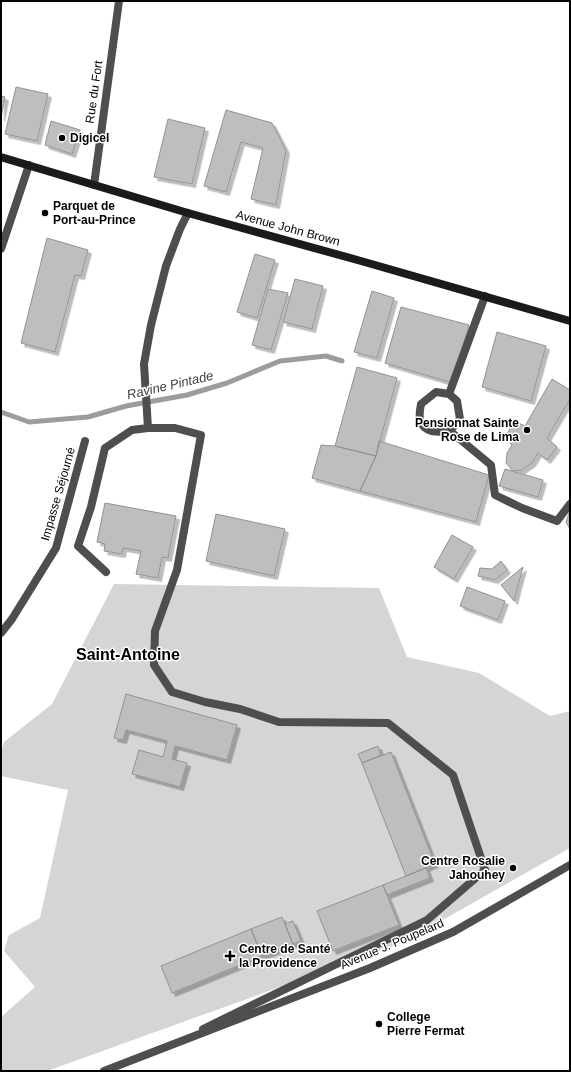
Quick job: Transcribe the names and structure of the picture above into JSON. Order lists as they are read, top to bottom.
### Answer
{
  "streets": {
    "main road": ["Avenue John Brown"],
    "street": ["Rue du Fort", "Impasse Séjourné", "Avenue J. Poupelard"]
  },
  "crossings": [
    ["Rue du Fort", "Avenue John Brown"]
  ],
  "districts": ["Saint-Antoine"],
  "water": ["Ravine Pintade"],
  "places": {
    "other": [
      "Digicel",
      "Parquet de Port-au-Prince",
      "Pensionnat Sainte Rose de Lima",
      "Centre Rosalie Jahouhey",
      "College Pierre Fermat"
    ],
    "health": ["Centre de Santé la Providence"]
  }
}
